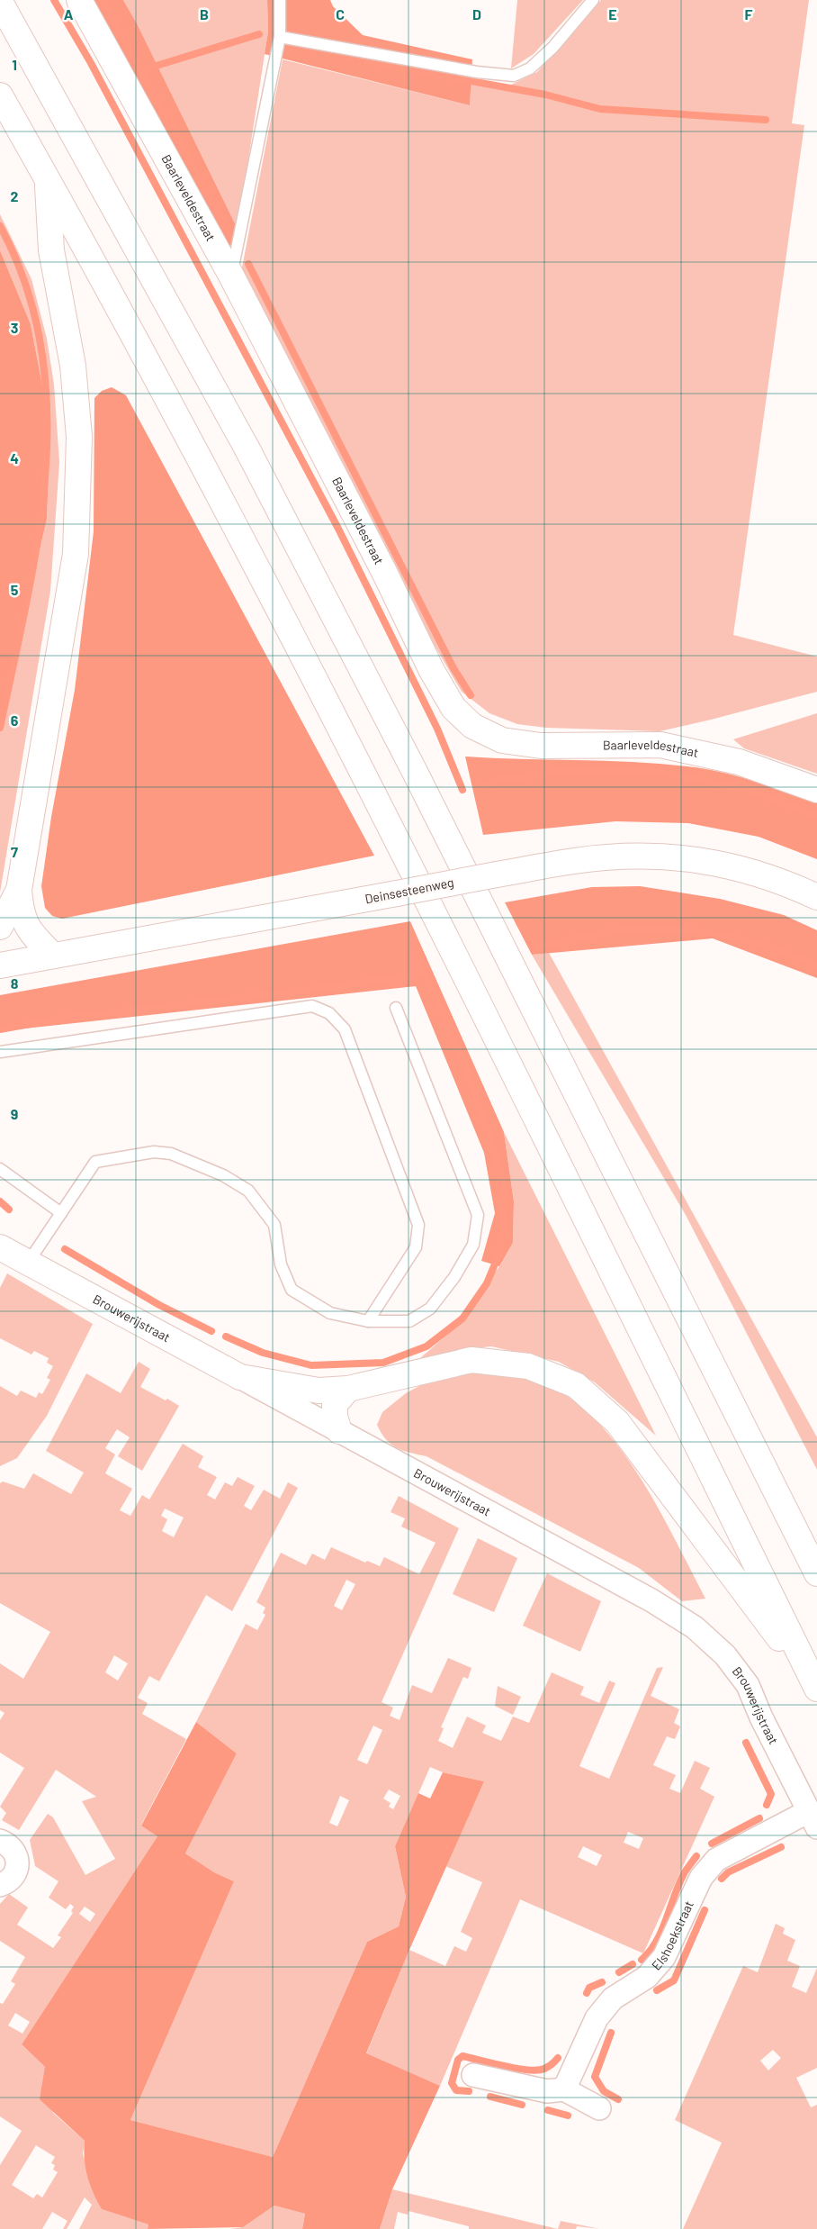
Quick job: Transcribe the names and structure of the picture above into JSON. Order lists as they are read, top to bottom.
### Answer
{
  "streets": {
    "main road": ["Baarleveldestraat", "Deinsesteenweg", "Brouwerijstraat"],
    "street": ["Elshoekstraat"]
  },
  "crossings": [
    ["Brouwerijstraat", "Elshoekstraat"]
  ],
  "grid": {
    "columns": [
      "A",
      "B",
      "C",
      "D",
      "E",
      "F"
    ],
    "rows": [
      "1",
      "2",
      "3",
      "4",
      "5",
      "6",
      "7",
      "8",
      "9"
    ]
  }
}
